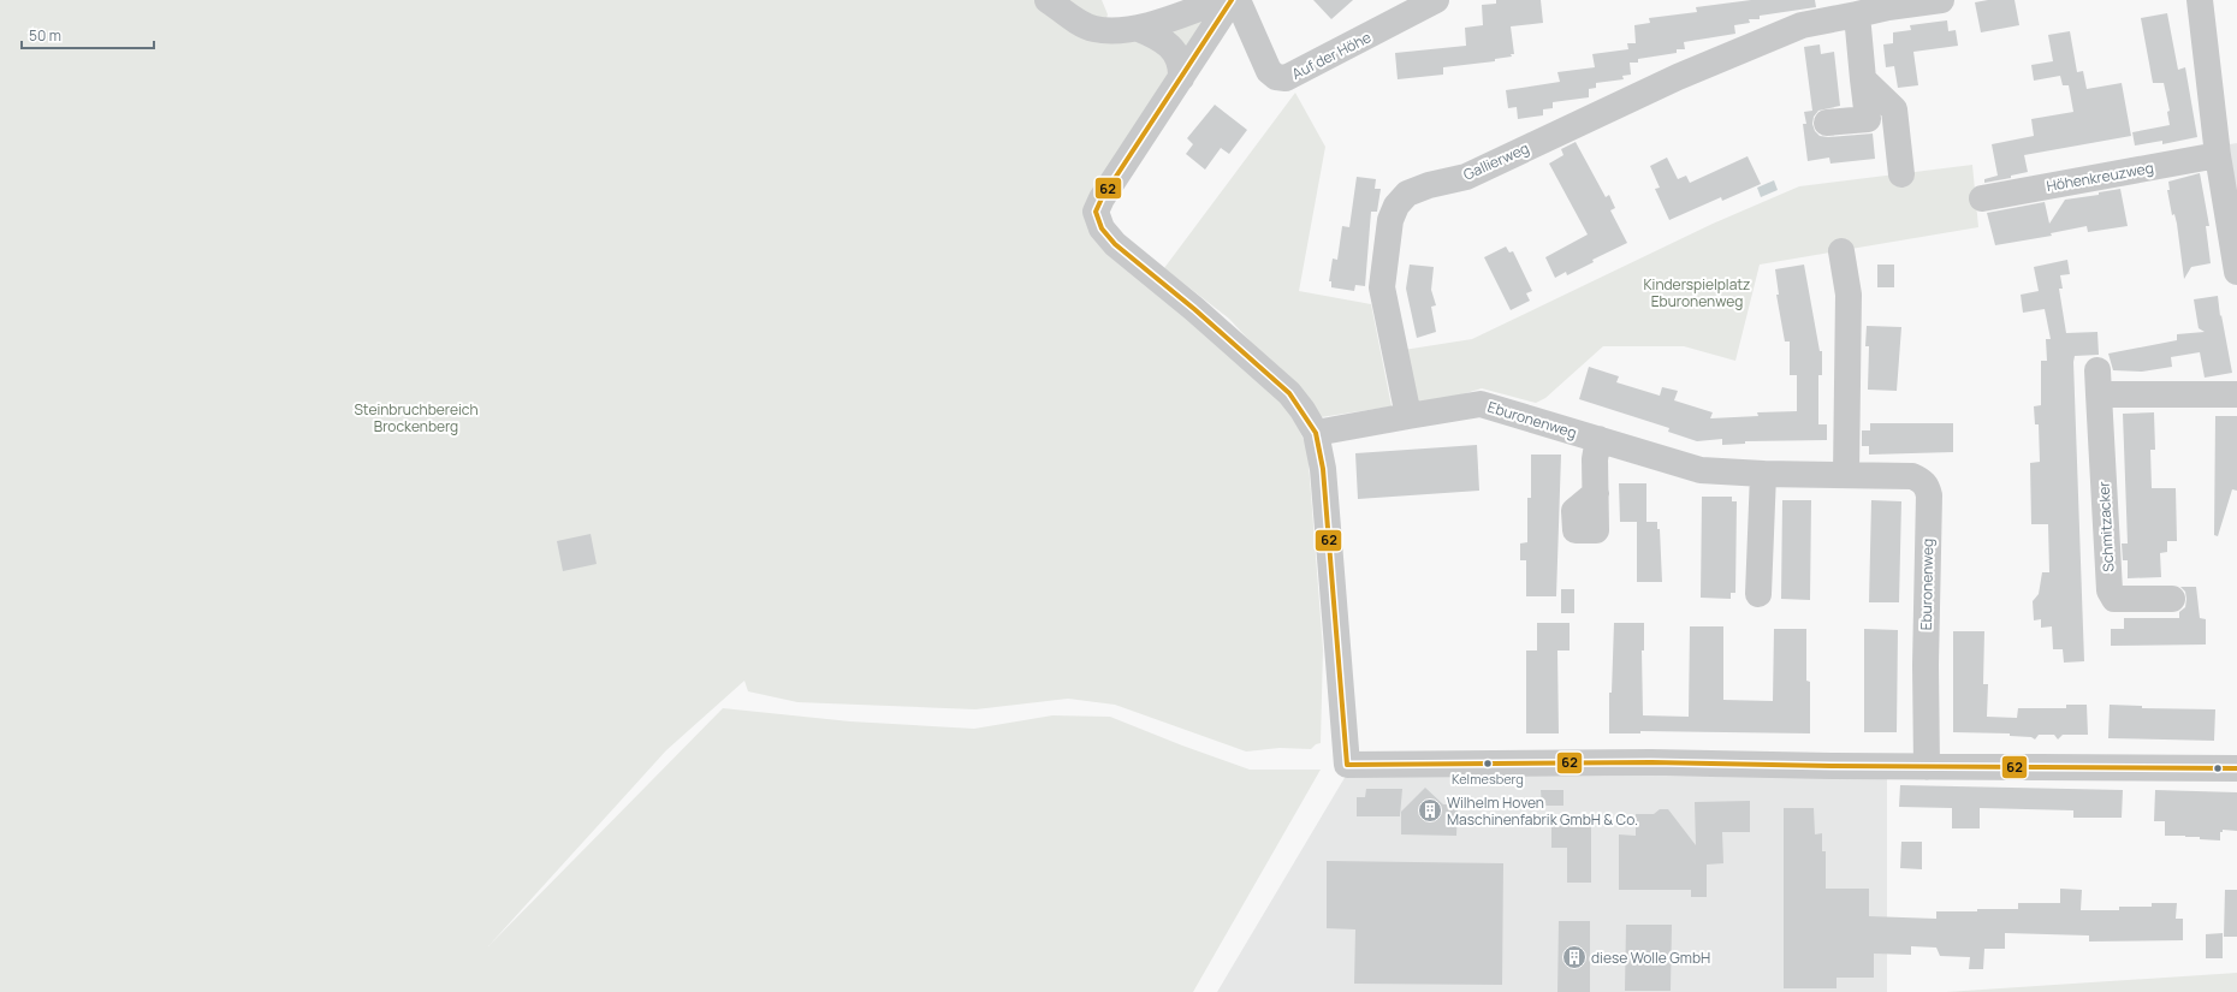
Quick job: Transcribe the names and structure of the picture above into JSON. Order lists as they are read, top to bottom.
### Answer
{
  "streets": {
    "street": [
      "Auf der Höhe",
      "Gallierweg",
      "Höhenkreuzweg",
      "Eburonenweg",
      "Schmitzacker"
    ]
  },
  "crossings": [
    ["Gallierweg", "Eburonenweg"]
  ],
  "parks": ["Kinderspielplatz Eburonenweg", "Steinbruchbereich Brockenberg"],
  "places": {
    "other": ["Kelmesberg"],
    "building": ["Wilhelm Hoven Maschinenfabrik GmbH & Co.", "diese Wolle GmbH"]
  },
  "lines": ["transit line 62"],
  "scale_bar": "50 m"
}
